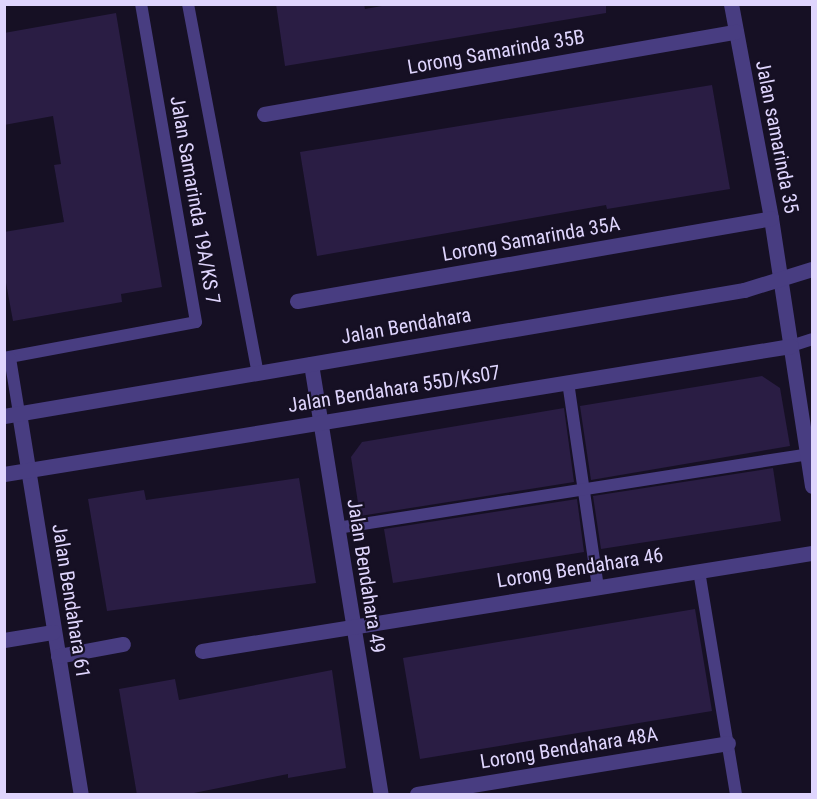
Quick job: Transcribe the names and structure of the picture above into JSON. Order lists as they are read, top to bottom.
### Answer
{
  "streets": {
    "street": [
      "Lorong Samarinda 35B",
      "Jalan samarinda 35",
      "Lorong Samarinda 35A",
      "Jalan Bendahara",
      "Jalan Bendahara 55D/Ks07",
      "Lorong Bendahara 46",
      "Jalan Bendahara 49",
      "Jalan Bendahara 61",
      "Lorong Bendahara 48A"
    ],
    "lane": ["Jalan Samarinda 19A/KS 7"]
  },
  "crossings": [
    ["Lorong Samarinda 35B", "Jalan samarinda 35"],
    ["Jalan samarinda 35", "Lorong Samarinda 35A"],
    ["Jalan samarinda 35", "Jalan Bendahara"],
    ["Jalan samarinda 35", "Jalan Bendahara 55D/Ks07"],
    ["Jalan Samarinda 19A/KS 7", "Jalan Bendahara"],
    ["Jalan Samarinda 19A/KS 7", "Jalan Bendahara 61"],
    ["Jalan Bendahara", "Jalan Bendahara 49"],
    ["Jalan Bendahara", "Jalan Bendahara 61"],
    ["Jalan Bendahara 55D/Ks07", "Jalan Bendahara 49"],
    ["Jalan Bendahara 55D/Ks07", "Jalan Bendahara 61"],
    ["Lorong Bendahara 46", "Jalan Bendahara 49"]
  ]
}
